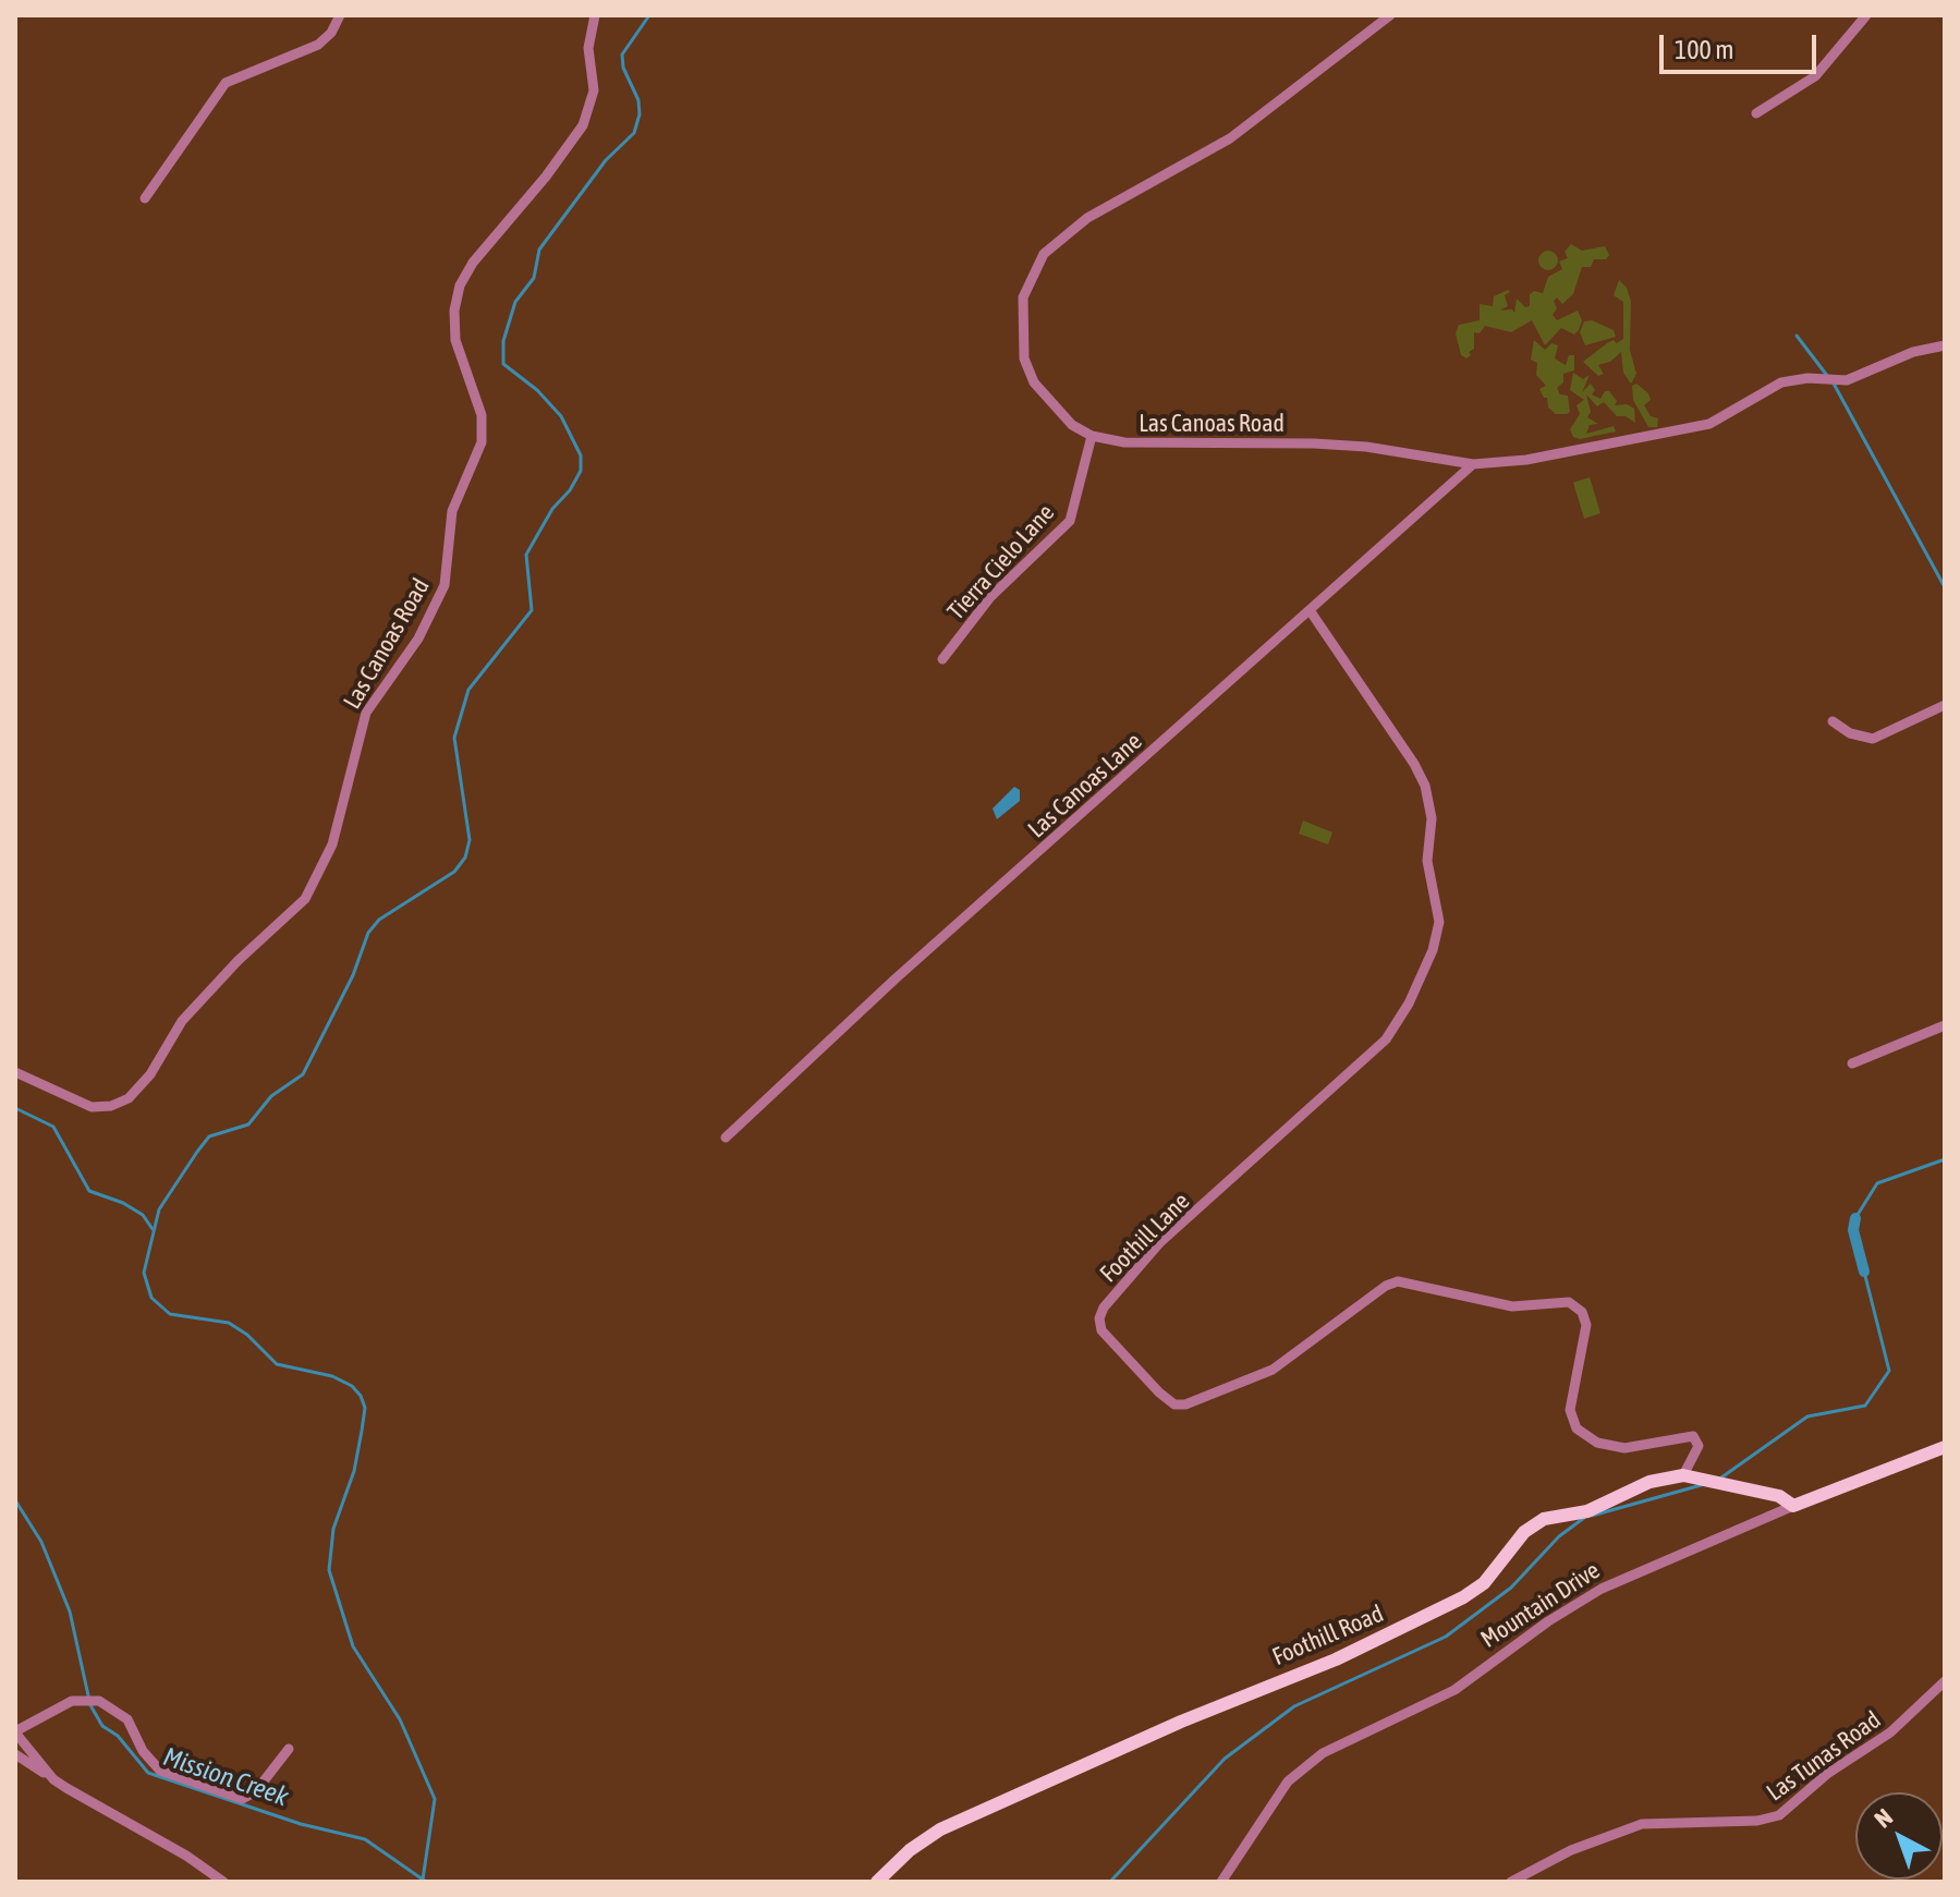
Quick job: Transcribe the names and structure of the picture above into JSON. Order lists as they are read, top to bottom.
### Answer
{
  "streets": {
    "main road": ["Mountain Drive", "Foothill Road"],
    "street": [
      "Las Canoas Road",
      "Tierra Cielo Lane",
      "Las Canoas Lane",
      "Foothill Lane",
      "Las Tunas Road"
    ]
  },
  "crossings": [
    ["Las Canoas Road", "Tierra Cielo Lane"],
    ["Las Canoas Road", "Las Canoas Lane"],
    ["Las Canoas Lane", "Foothill Lane"],
    ["Foothill Lane", "Foothill Road"],
    ["Mountain Drive", "Foothill Road"]
  ],
  "water": ["Mission Creek"],
  "scale_bar": "100 m",
  "north": "top left"
}
